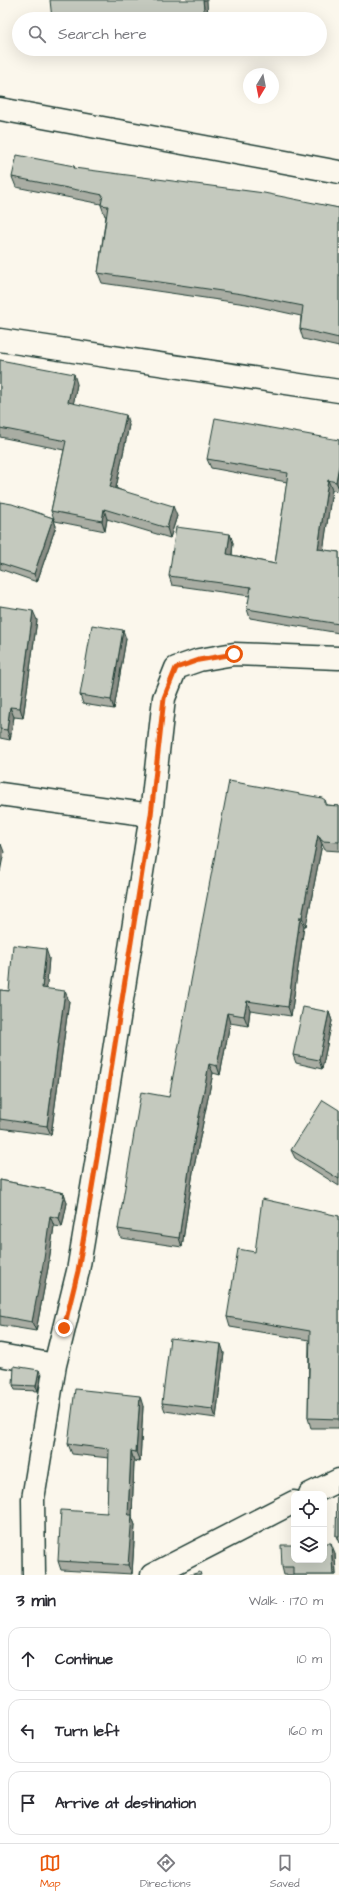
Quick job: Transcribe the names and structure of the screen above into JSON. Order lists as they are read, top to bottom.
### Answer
{
  "north": "bottom",
  "page": {
    "search": "Search here",
    "heading": ["3 min", "Walk · 170 m"],
    "list": [
      ["Continue", "10 m"],
      ["Turn left", "160 m"],
      "Arrive at destination"
    ],
    "nav": ["Map", "Directions", "Saved"]
  }
}
